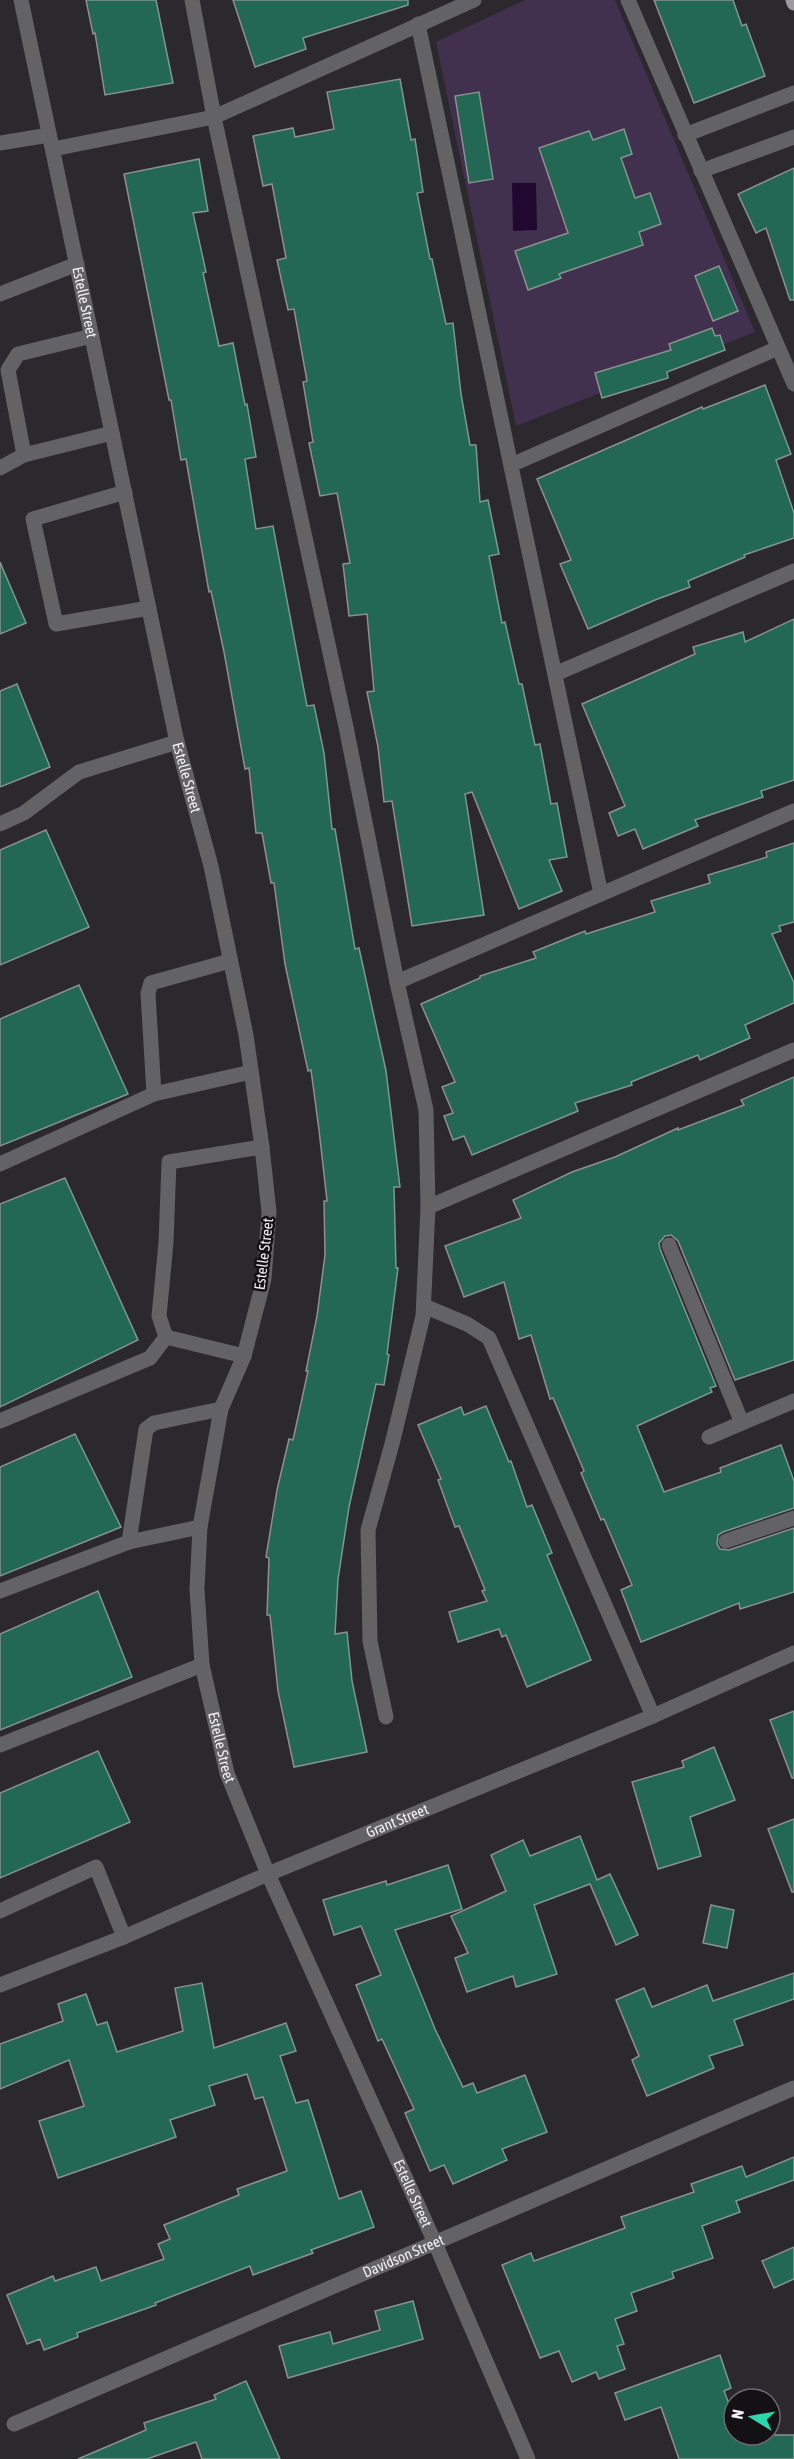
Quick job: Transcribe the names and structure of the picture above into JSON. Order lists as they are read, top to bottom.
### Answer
{
  "streets": {
    "street": ["Estelle Street", "Grant Street", "Davidson Street"]
  },
  "crossings": [
    ["Estelle Street", "Grant Street"],
    ["Estelle Street", "Davidson Street"]
  ],
  "north": "left"
}
